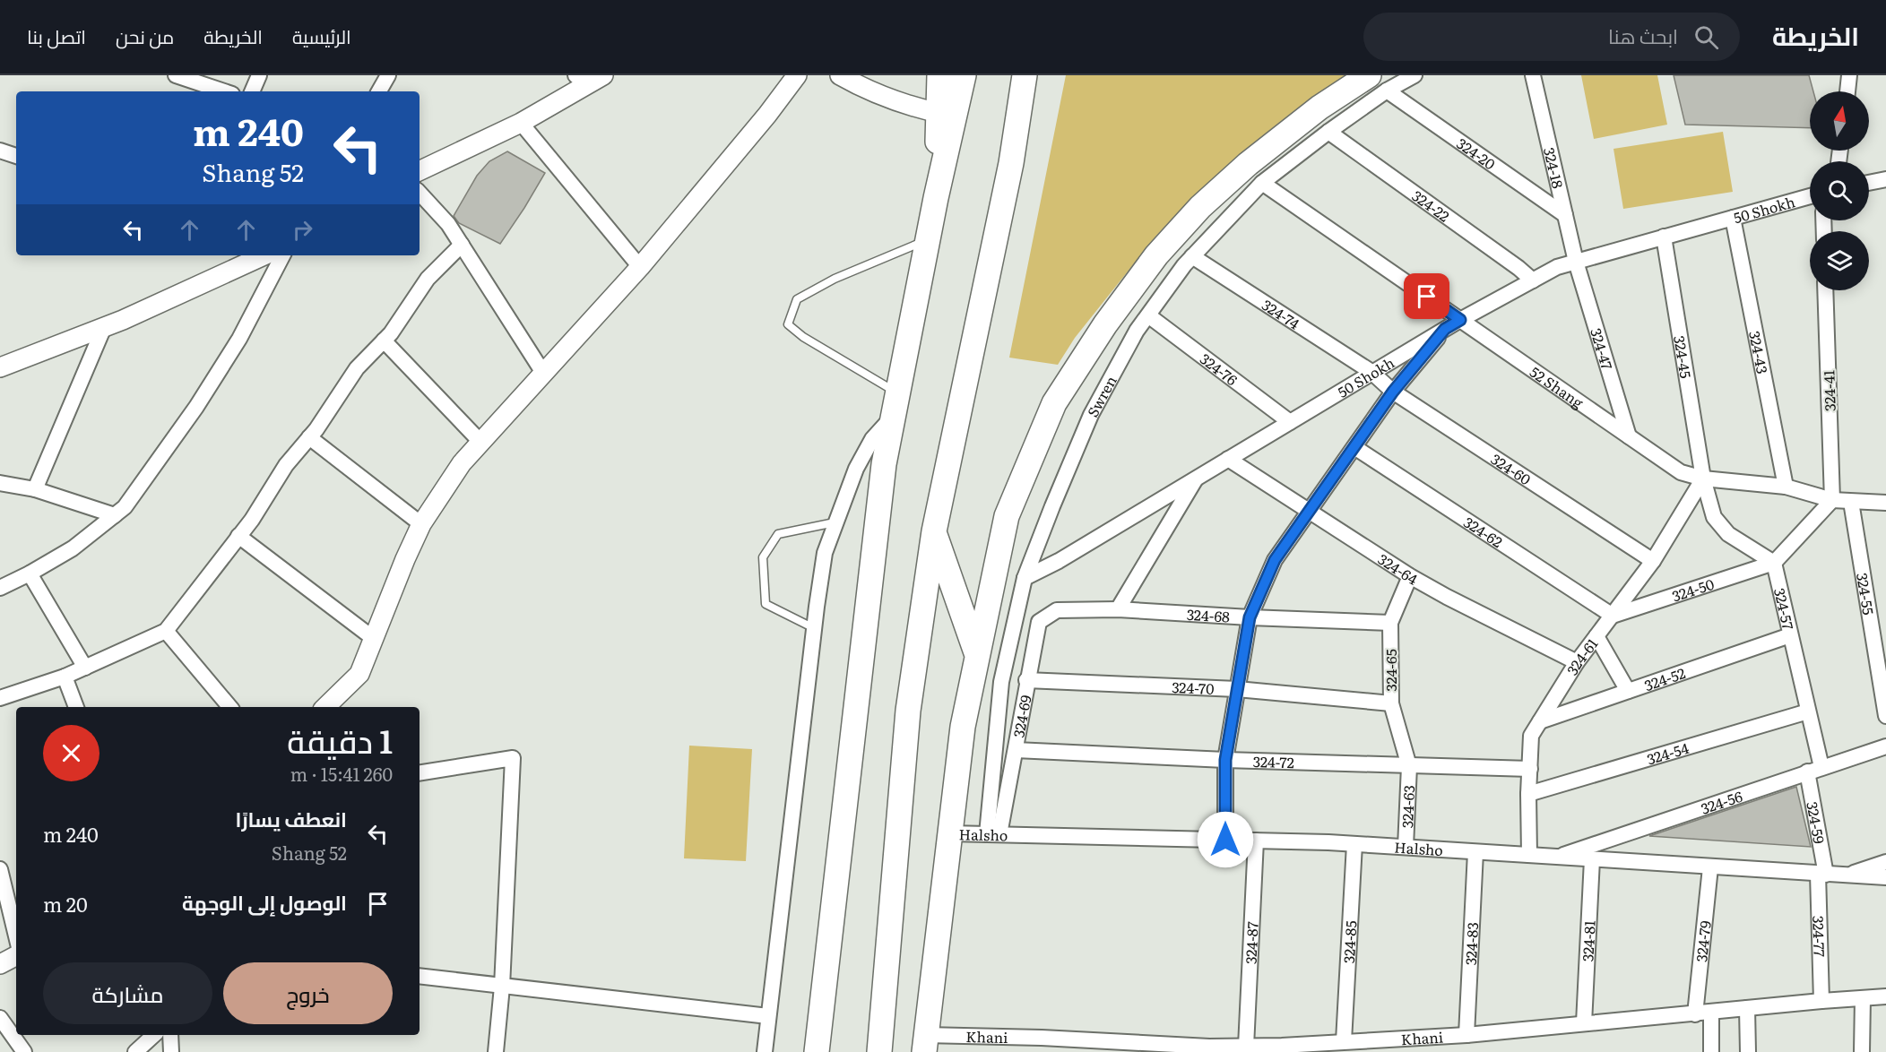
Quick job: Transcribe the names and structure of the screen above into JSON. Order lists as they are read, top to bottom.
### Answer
{
  "streets": {
    "street": [
      "324-20",
      "324-18",
      "324-22",
      "50 Shokh",
      "324-74",
      "324-47",
      "324-43",
      "324-45",
      "324-76",
      "52 Shang",
      "324-41",
      "Swren",
      "324-60",
      "324-62",
      "324-64",
      "324-50",
      "324-55",
      "324-57",
      "324-68",
      "324-61",
      "324-65",
      "324-52",
      "324-70",
      "324-69",
      "324-54",
      "324-72",
      "324-56",
      "324-63",
      "324-59",
      "Halsho",
      "324-77",
      "324-79",
      "324-81",
      "324-85",
      "324-87",
      "324-83",
      "Khani"
    ]
  },
  "crossings": [
    ["324-20", "324-18"],
    ["324-20", "Swren"],
    ["324-18", "50 Shokh"],
    ["324-18", "324-47"],
    ["324-22", "50 Shokh"],
    ["324-22", "Swren"],
    ["50 Shokh", "324-74"],
    ["50 Shokh", "324-47"],
    ["50 Shokh", "324-43"],
    ["50 Shokh", "324-45"],
    ["50 Shokh", "324-76"],
    ["50 Shokh", "52 Shang"],
    ["50 Shokh", "Swren"],
    ["50 Shokh", "324-60"],
    ["50 Shokh", "324-64"],
    ["324-74", "Swren"],
    ["324-74", "324-60"],
    ["324-47", "52 Shang"],
    ["324-43", "52 Shang"],
    ["324-45", "52 Shang"],
    ["324-45", "324-61"],
    ["324-76", "Swren"],
    ["52 Shang", "324-41"],
    ["52 Shang", "Swren"],
    ["52 Shang", "324-55"],
    ["52 Shang", "324-61"],
    ["Swren", "324-69"],
    ["Swren", "Halsho"],
    ["324-60", "324-61"],
    ["324-62", "324-50"],
    ["324-62", "324-61"],
    ["324-64", "324-61"],
    ["324-64", "324-65"],
    ["324-50", "324-57"],
    ["324-50", "324-61"],
    ["324-57", "324-52"],
    ["324-57", "324-54"],
    ["324-57", "324-56"],
    ["324-57", "324-59"],
    ["324-68", "324-65"],
    ["324-68", "324-69"],
    ["324-61", "324-52"],
    ["324-61", "324-54"],
    ["324-61", "324-72"],
    ["324-61", "Halsho"],
    ["324-65", "324-70"],
    ["324-65", "324-72"],
    ["324-65", "324-63"],
    ["324-70", "324-69"],
    ["324-69", "324-72"],
    ["324-69", "Halsho"],
    ["324-72", "324-63"],
    ["324-56", "324-59"],
    ["324-56", "Halsho"],
    ["324-63", "Halsho"],
    ["324-59", "Halsho"],
    ["324-59", "324-77"],
    ["Halsho", "324-77"],
    ["Halsho", "324-79"],
    ["Halsho", "324-81"],
    ["Halsho", "324-85"],
    ["Halsho", "324-87"],
    ["Halsho", "324-83"],
    ["324-77", "Khani"],
    ["324-79", "Khani"],
    ["324-81", "Khani"],
    ["324-85", "Khani"],
    ["324-87", "Khani"],
    ["324-83", "Khani"]
  ],
  "north": "top",
  "page": {
    "header": "الخريطة",
    "search": "ابحث هنا",
    "nav": [
      "الرئيسية",
      "الخريطة",
      "من نحن",
      "اتصل بنا"
    ],
    "turn": ["240 m", "52 Shang"],
    "heading": ["1 دقيقة", "260 m · 15:41"],
    "list": [
      {
        "name": "انعطف يسارًا",
        "note": "52 Shang",
        "value": "240 m"
      },
      {
        "name": "الوصول إلى الوجهة",
        "value": "20 m"
      }
    ],
    "buttons": ["خروج", "مشاركة"]
  }
}
